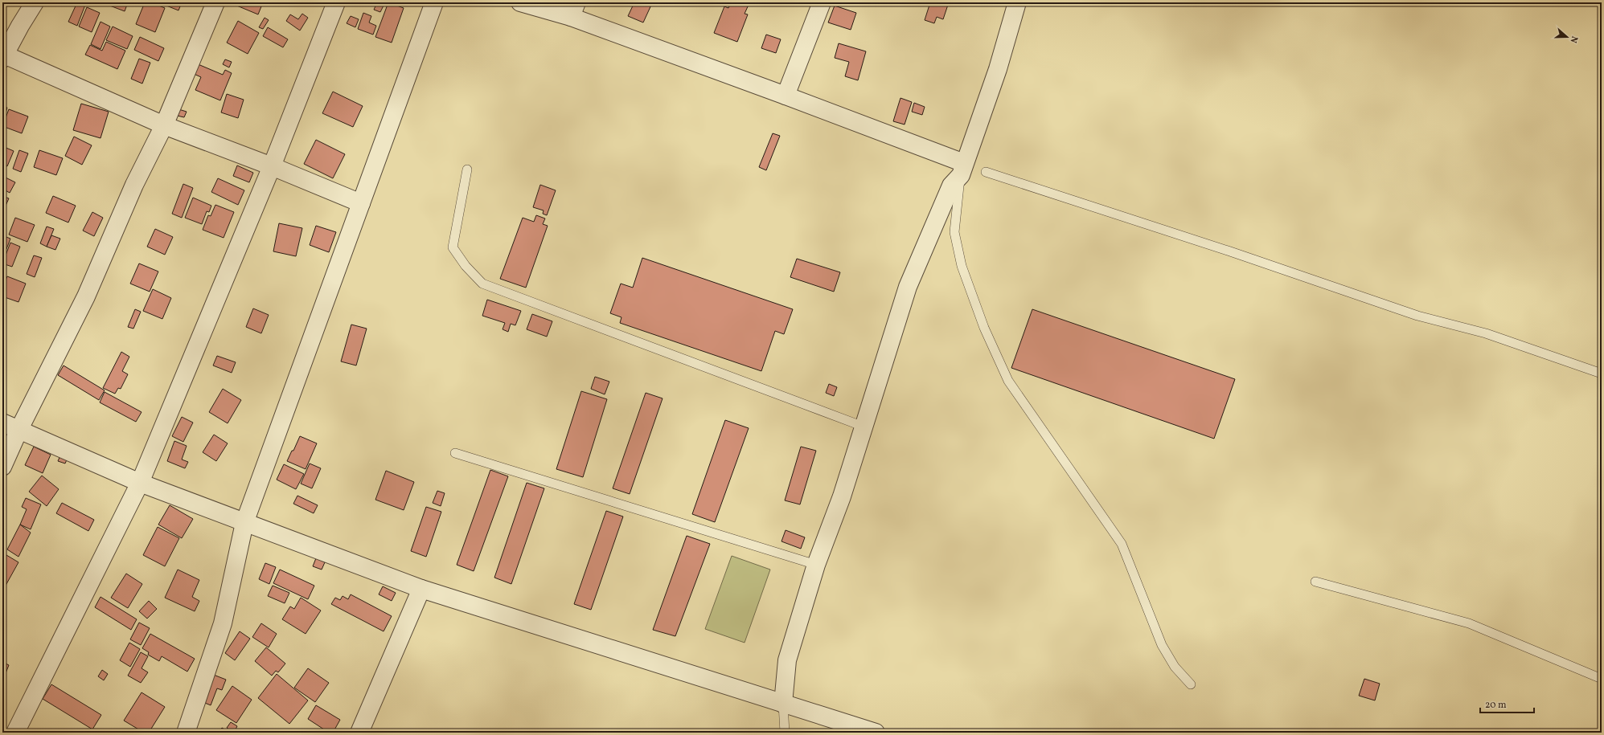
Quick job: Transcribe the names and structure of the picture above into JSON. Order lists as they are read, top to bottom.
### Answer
{
  "scale_bar": "20 m",
  "north": "right"
}
